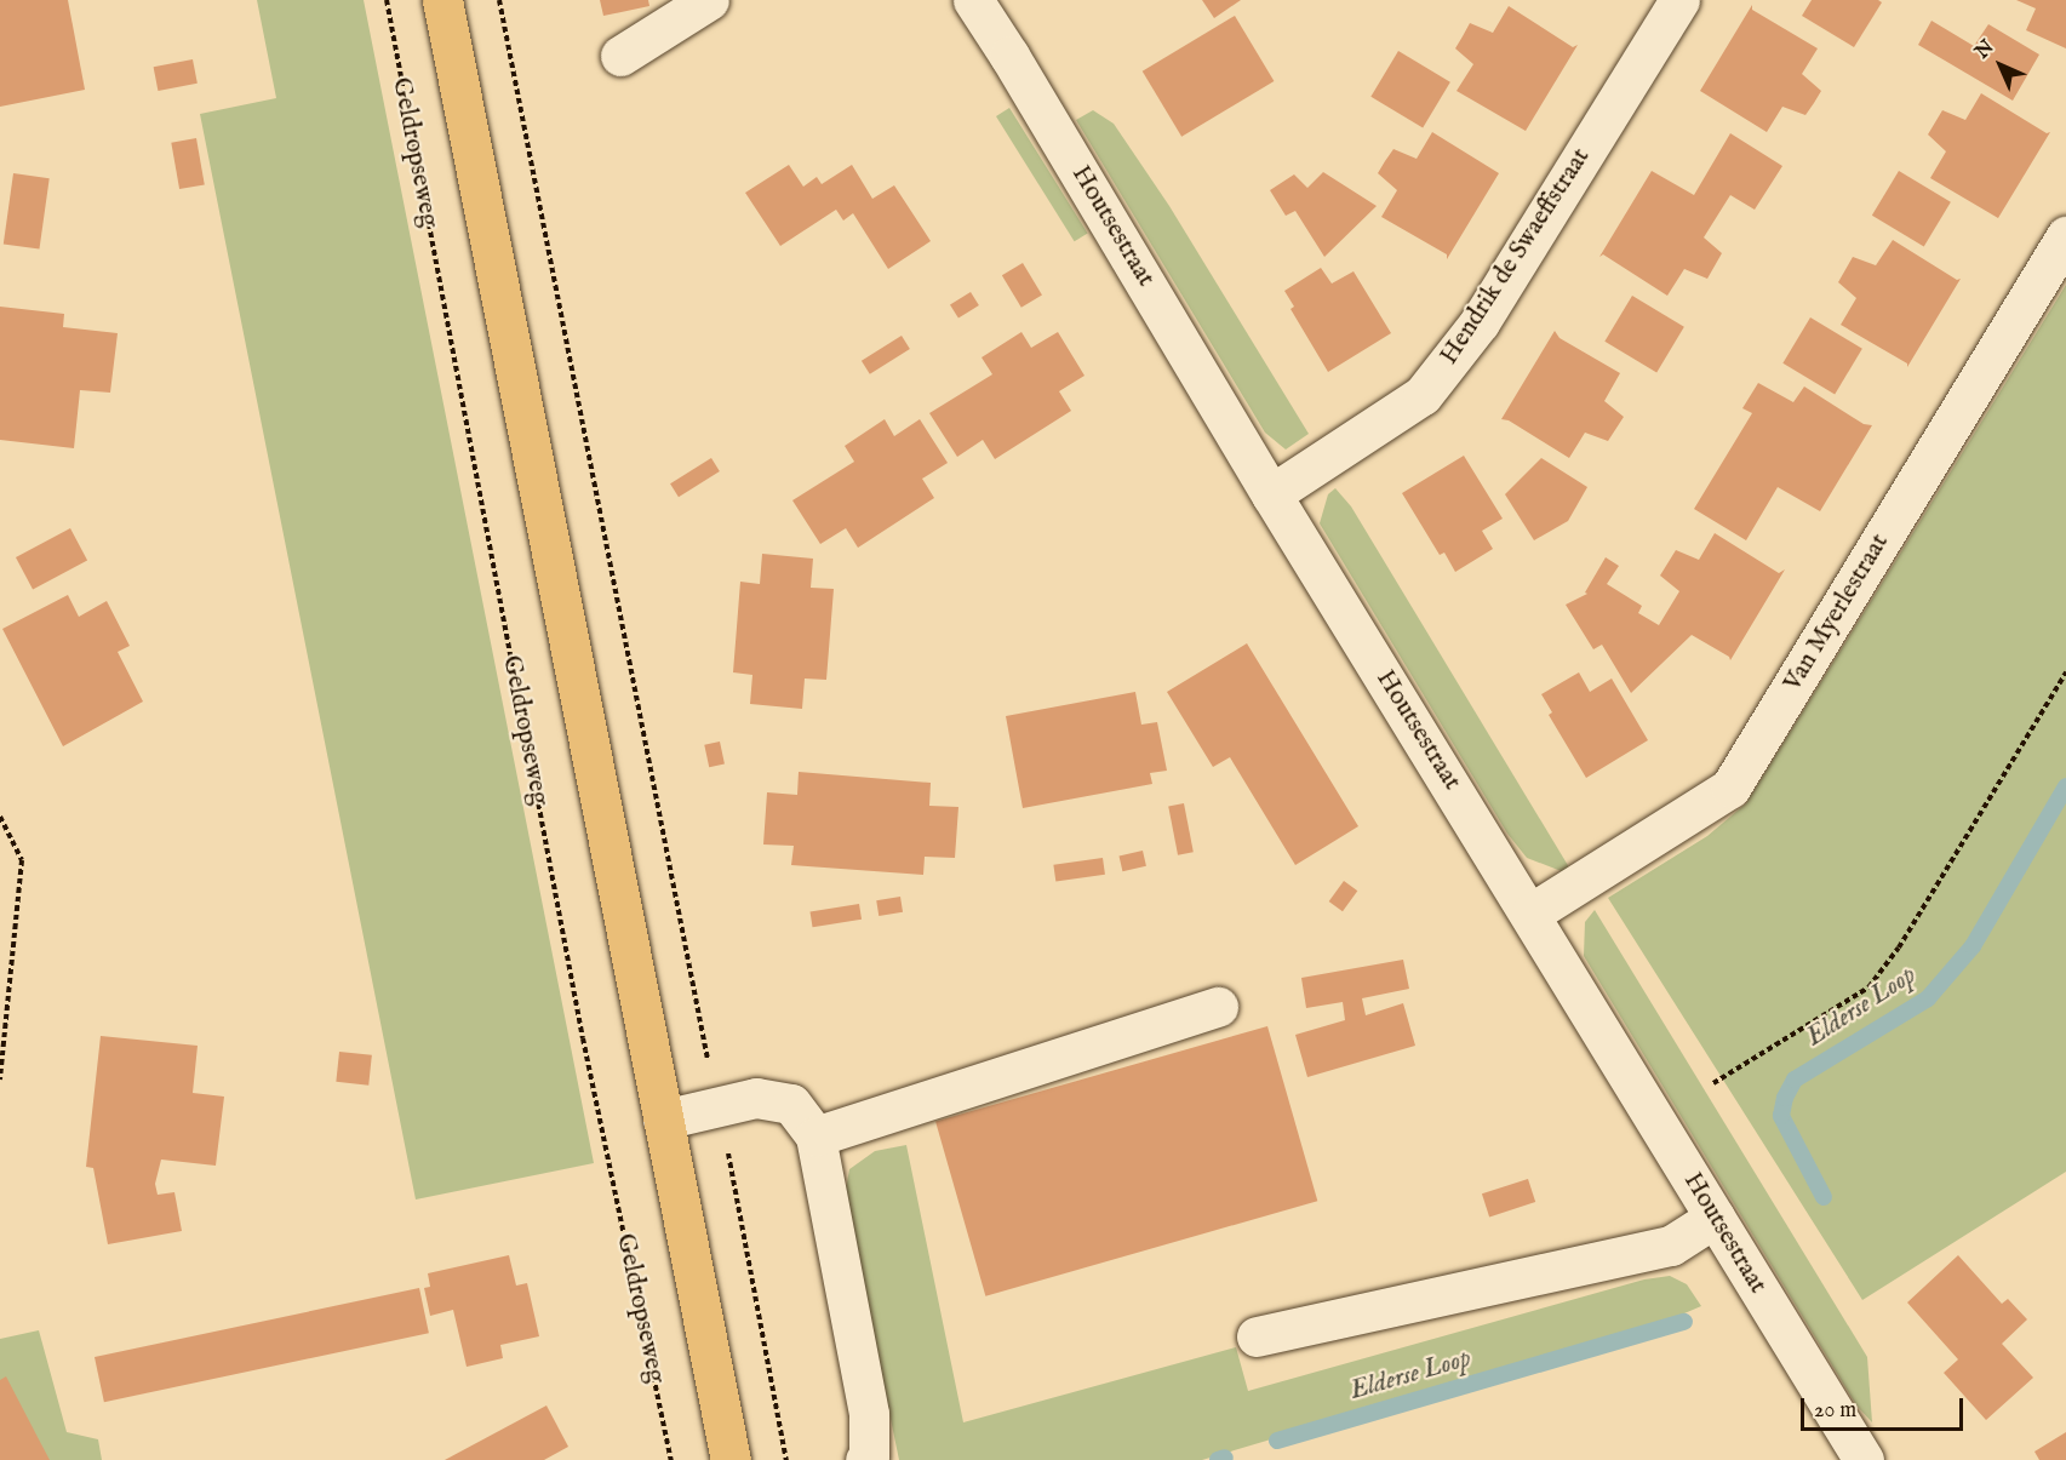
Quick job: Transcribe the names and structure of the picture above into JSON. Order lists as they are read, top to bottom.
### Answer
{
  "streets": {
    "street": ["Houtsestraat", "Hendrik de Swaeffstraat", "Van Myerlestraat"],
    "path": ["Geldropseweg"]
  },
  "crossings": [
    ["Houtsestraat", "Hendrik de Swaeffstraat"],
    ["Houtsestraat", "Van Myerlestraat"]
  ],
  "water": ["Elderse Loop"],
  "scale_bar": "20 m",
  "north": "top left"
}
